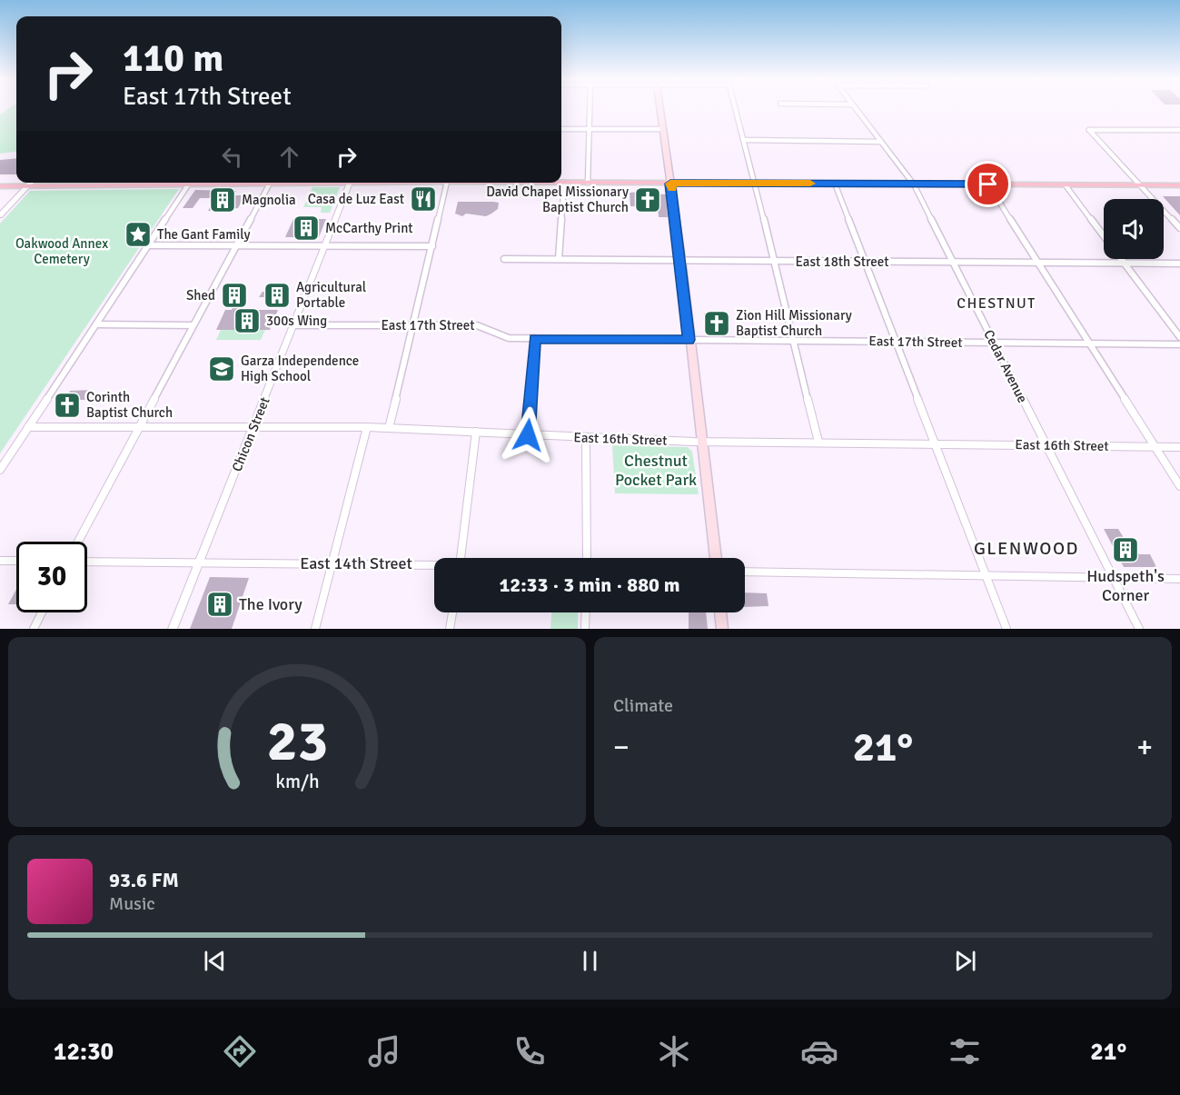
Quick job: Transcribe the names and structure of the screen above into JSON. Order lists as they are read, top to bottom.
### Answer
{
  "streets": {
    "street": [
      "East 18th Street",
      "East 17th Street",
      "Cedar Avenue",
      "Chicon Street",
      "East 16th Street",
      "East 14th Street"
    ]
  },
  "crossings": [
    ["East 18th Street", "Cedar Avenue"],
    ["East 17th Street", "Cedar Avenue"],
    ["East 17th Street", "Chicon Street"],
    ["Cedar Avenue", "East 16th Street"],
    ["Chicon Street", "East 16th Street"],
    ["Chicon Street", "East 14th Street"]
  ],
  "districts": ["CHESTNUT", "GLENWOOD"],
  "parks": ["Oakwood Annex Cemetery", "Chestnut Pocket Park"],
  "places": {
    "restaurant": ["Casa de Luz East"],
    "building": [
      "Magnolia",
      "McCarthy Print",
      "Shed",
      "Agricultural Portable",
      "300s Wing",
      "Hudspeth's Corner",
      "The Ivory"
    ],
    "church": ["David Chapel Missionary Baptist Church", "Zion Hill Missionary Baptist Church", "Corinth Baptist Church"],
    "place": ["The Gant Family"],
    "school or university": ["Garza Independence High School"]
  },
  "page": {
    "turn": ["110 m", "East 17th Street"],
    "limit": "30",
    "trip": "12:33 · 3 min · 880 m",
    "tile": "Climate",
    "heat": ["−", "21°", "+"],
    "song": ["93.6 FM", "Music"],
    "tabs": ["12:30", "21°"],
    "gauge": ["23", "km/h"]
  }
}
